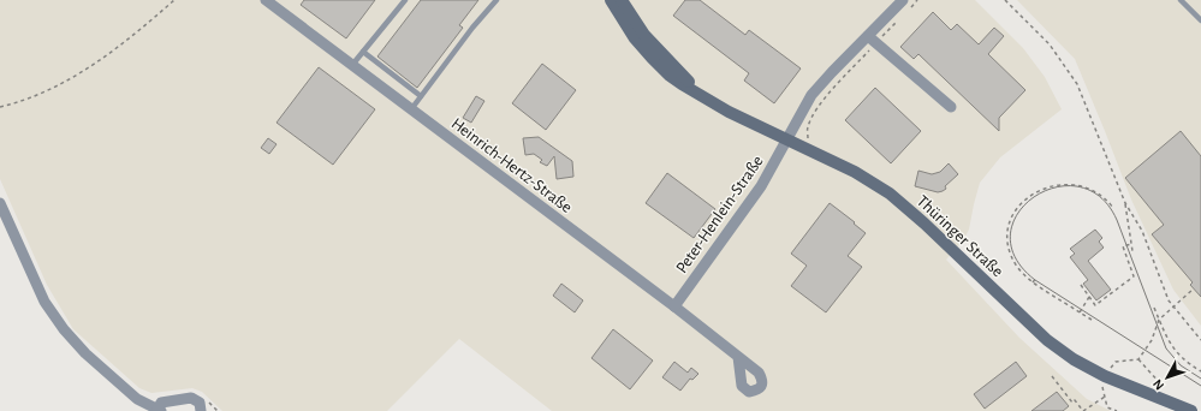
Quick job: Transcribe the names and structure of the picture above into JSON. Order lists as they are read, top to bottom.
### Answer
{
  "streets": {
    "main road": ["Thüringer Straße"],
    "street": ["Heinrich-Hertz-Straße", "Peter-Henlein-Straße"]
  },
  "crossings": [
    ["Heinrich-Hertz-Straße", "Peter-Henlein-Straße"],
    ["Peter-Henlein-Straße", "Thüringer Straße"]
  ],
  "north": "bottom left"
}
